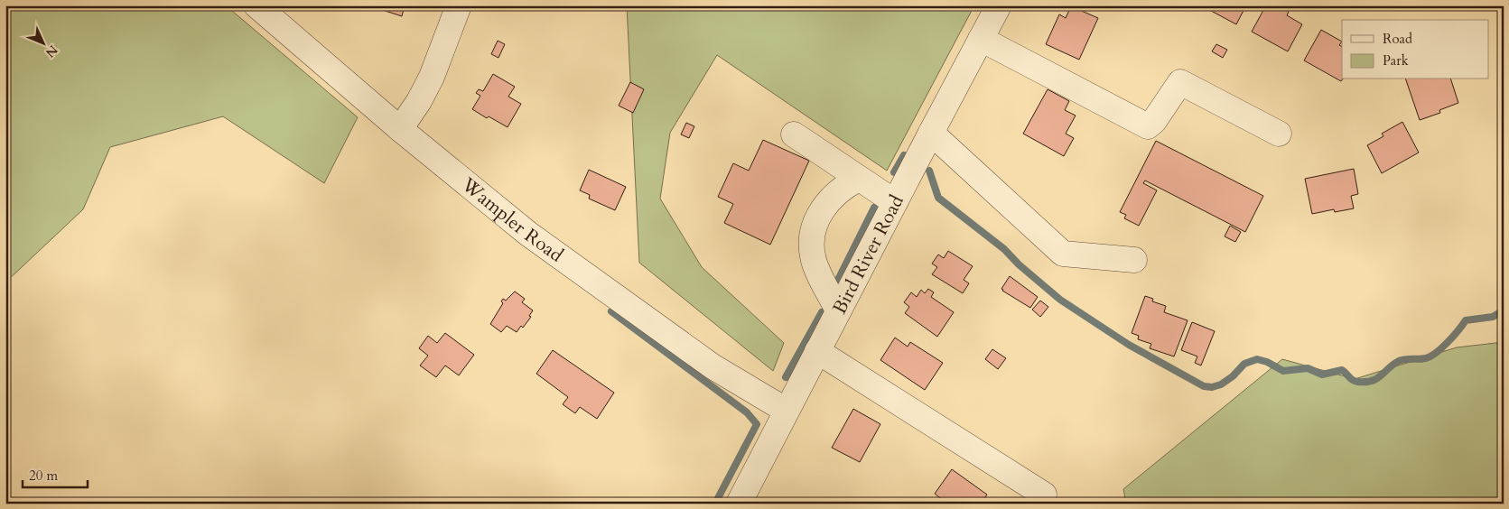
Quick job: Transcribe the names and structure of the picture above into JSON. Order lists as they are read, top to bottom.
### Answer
{
  "streets": {
    "street": ["Wampler Road", "Bird River Road"]
  },
  "crossings": [
    ["Wampler Road", "Bird River Road"]
  ],
  "legend": ["Road", "Park"],
  "scale_bar": "20 m",
  "north": "bottom right"
}
